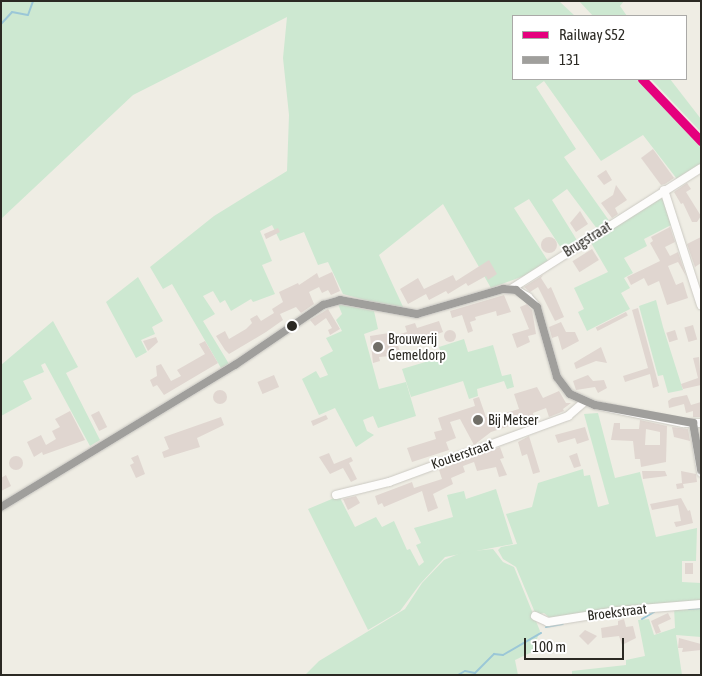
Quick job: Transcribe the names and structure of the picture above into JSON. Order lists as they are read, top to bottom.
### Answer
{
  "streets": {
    "street": ["Brugstraat", "Kouterstraat", "Broekstraat"]
  },
  "places": ["Brouwerij Gemeldorp", "Bij Metser"],
  "lines": ["rail line S52", "transit line 131"],
  "legend": ["Railway S52", "131"],
  "scale_bar": "100 m"
}
